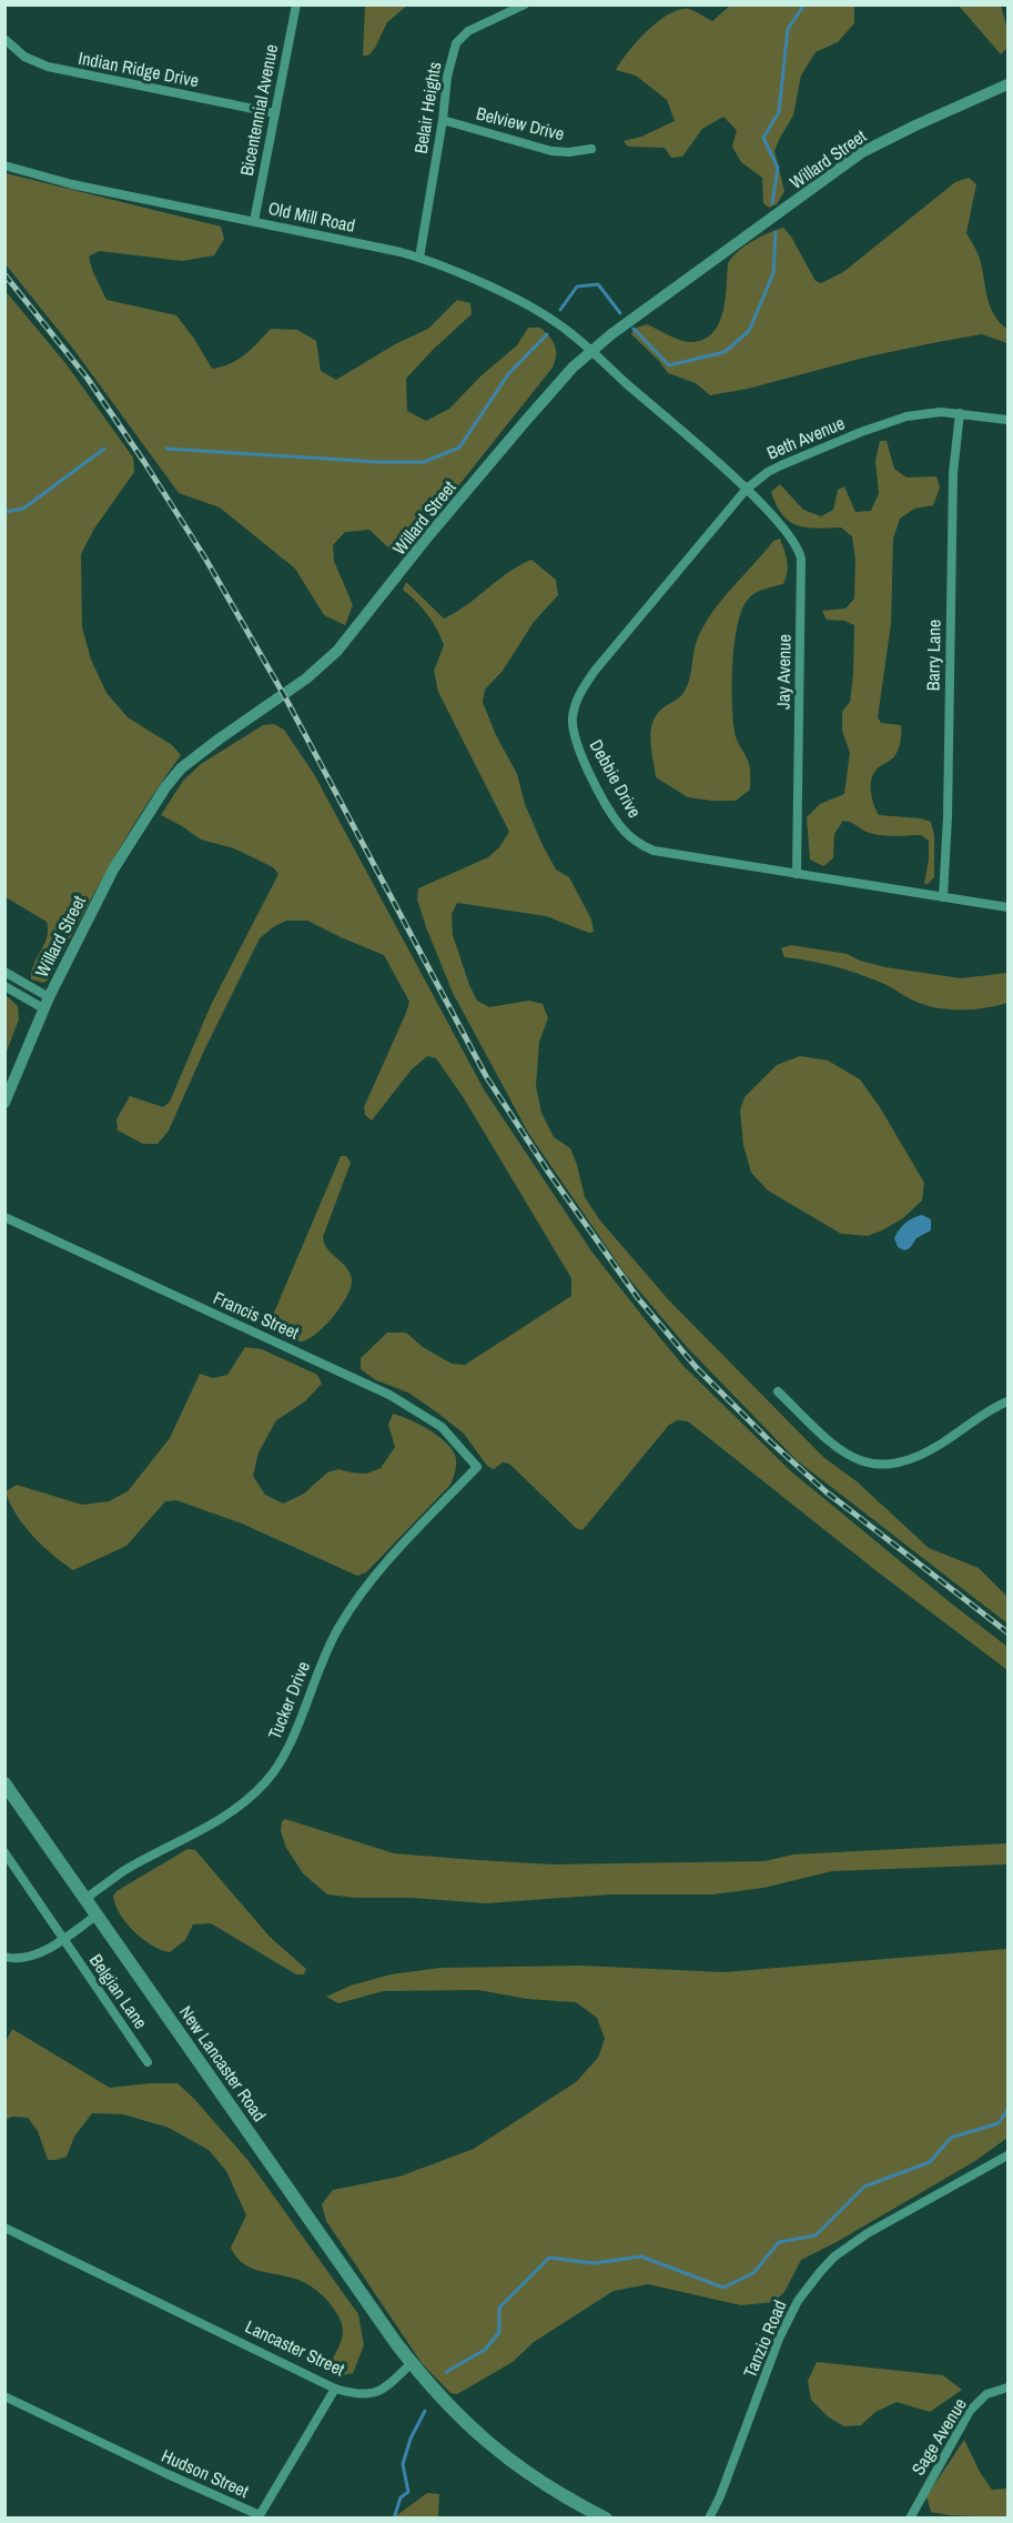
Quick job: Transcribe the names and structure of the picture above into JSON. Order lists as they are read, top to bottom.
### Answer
{
  "streets": {
    "main road": ["New Lancaster Road"],
    "street": [
      "Indian Ridge Drive",
      "Belair Heights",
      "Bicentennial Avenue",
      "Belview Drive",
      "Willard Street",
      "Old Mill Road",
      "Beth Avenue",
      "Barry Lane",
      "Jay Avenue",
      "Debbie Drive",
      "Francis Street",
      "Tucker Drive",
      "Belgian Lane",
      "Tanzio Road",
      "Lancaster Street",
      "Sage Avenue",
      "Hudson Street"
    ]
  },
  "crossings": [
    ["Indian Ridge Drive", "Bicentennial Avenue"],
    ["Belair Heights", "Belview Drive"],
    ["Belair Heights", "Old Mill Road"],
    ["Bicentennial Avenue", "Old Mill Road"],
    ["Willard Street", "Old Mill Road"],
    ["Beth Avenue", "Barry Lane"],
    ["Beth Avenue", "Jay Avenue"],
    ["Beth Avenue", "Debbie Drive"],
    ["Barry Lane", "Debbie Drive"],
    ["Jay Avenue", "Debbie Drive"],
    ["Francis Street", "Tucker Drive"],
    ["Tucker Drive", "New Lancaster Road"],
    ["New Lancaster Road", "Lancaster Street"],
    ["Lancaster Street", "Hudson Street"]
  ]
}
